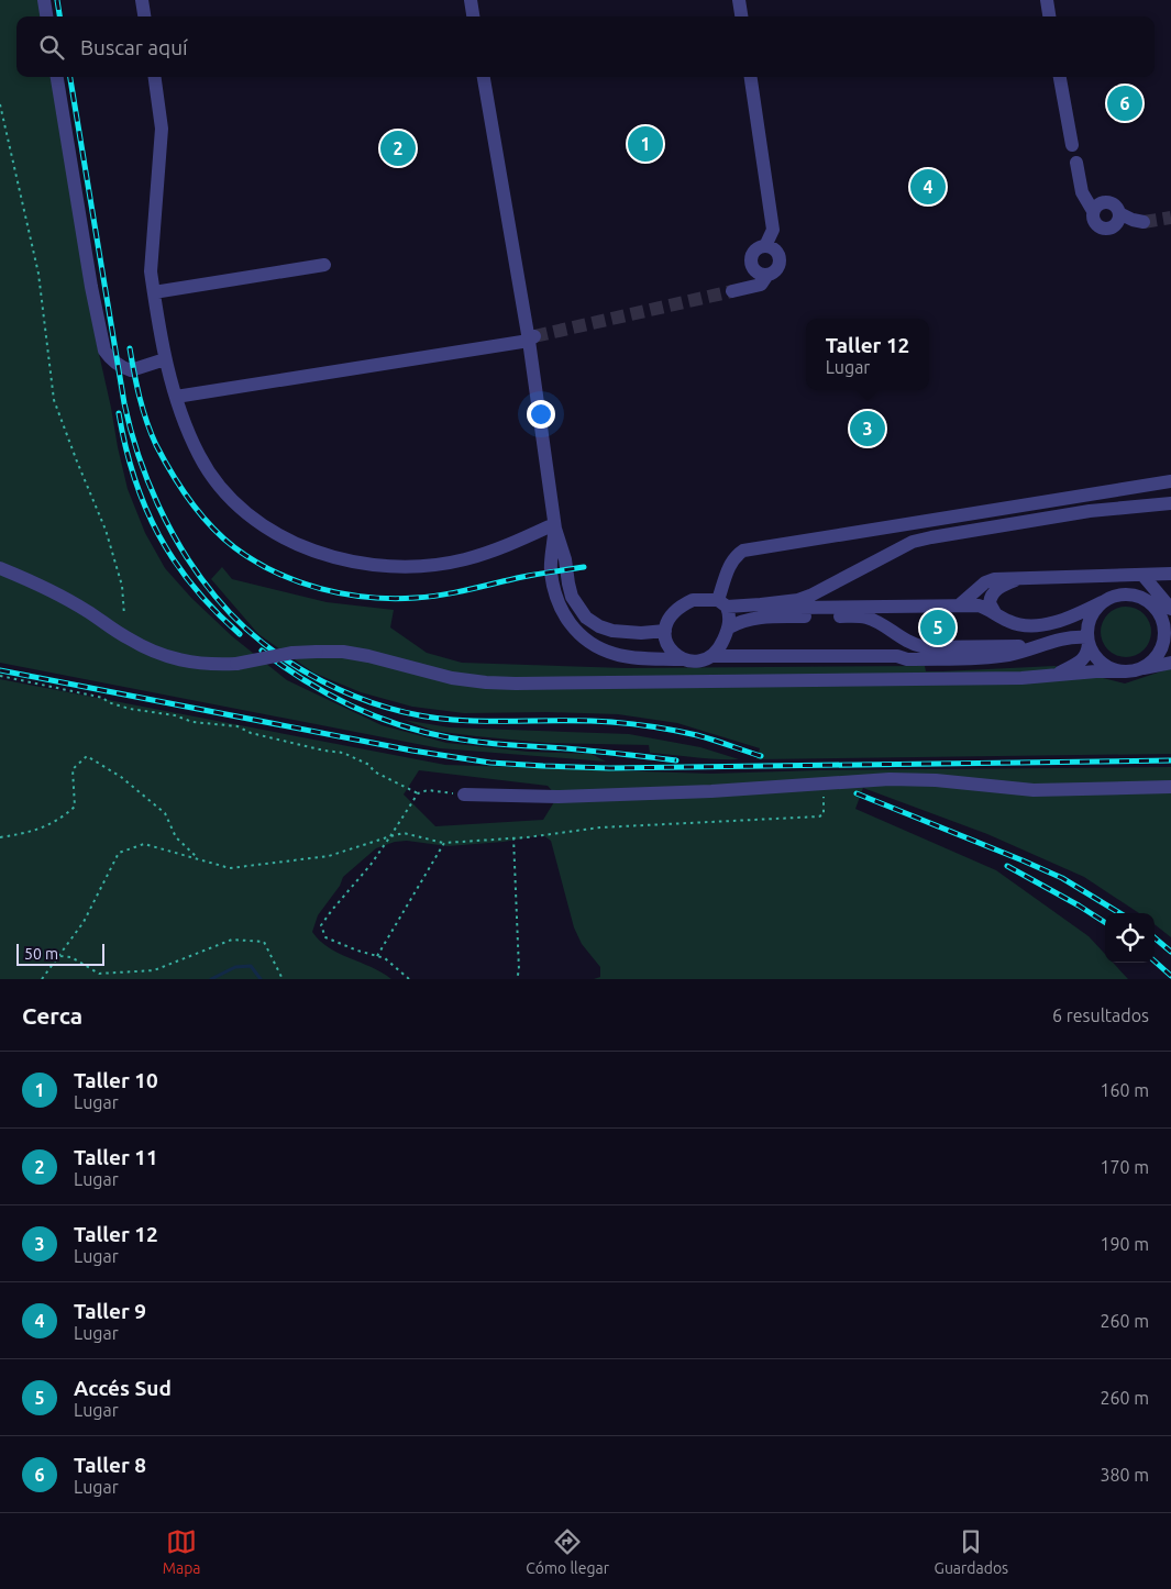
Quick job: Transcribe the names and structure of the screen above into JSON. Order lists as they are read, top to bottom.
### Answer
{
  "scale_bar": "50 m",
  "page": {
    "search": "Buscar aquí",
    "pins": [
      "6",
      "1",
      "2",
      "4",
      "3",
      "5"
    ],
    "popup": ["Taller 12", "Lugar"],
    "scale": "50 m",
    "heading": ["Cerca", "6 resultados"],
    "list": [
      {
        "mark": "1",
        "name": "Taller 10",
        "note": "Lugar",
        "value": "160 m"
      },
      {
        "mark": "2",
        "name": "Taller 11",
        "note": "Lugar",
        "value": "170 m"
      },
      {
        "mark": "3",
        "name": "Taller 12",
        "note": "Lugar",
        "value": "190 m"
      },
      {
        "mark": "4",
        "name": "Taller 9",
        "note": "Lugar",
        "value": "260 m"
      },
      {
        "mark": "5",
        "name": "Accés Sud",
        "note": "Lugar",
        "value": "260 m"
      },
      {
        "mark": "6",
        "name": "Taller 8",
        "note": "Lugar",
        "value": "380 m"
      }
    ],
    "nav": ["Mapa", "Cómo llegar", "Guardados"]
  }
}
